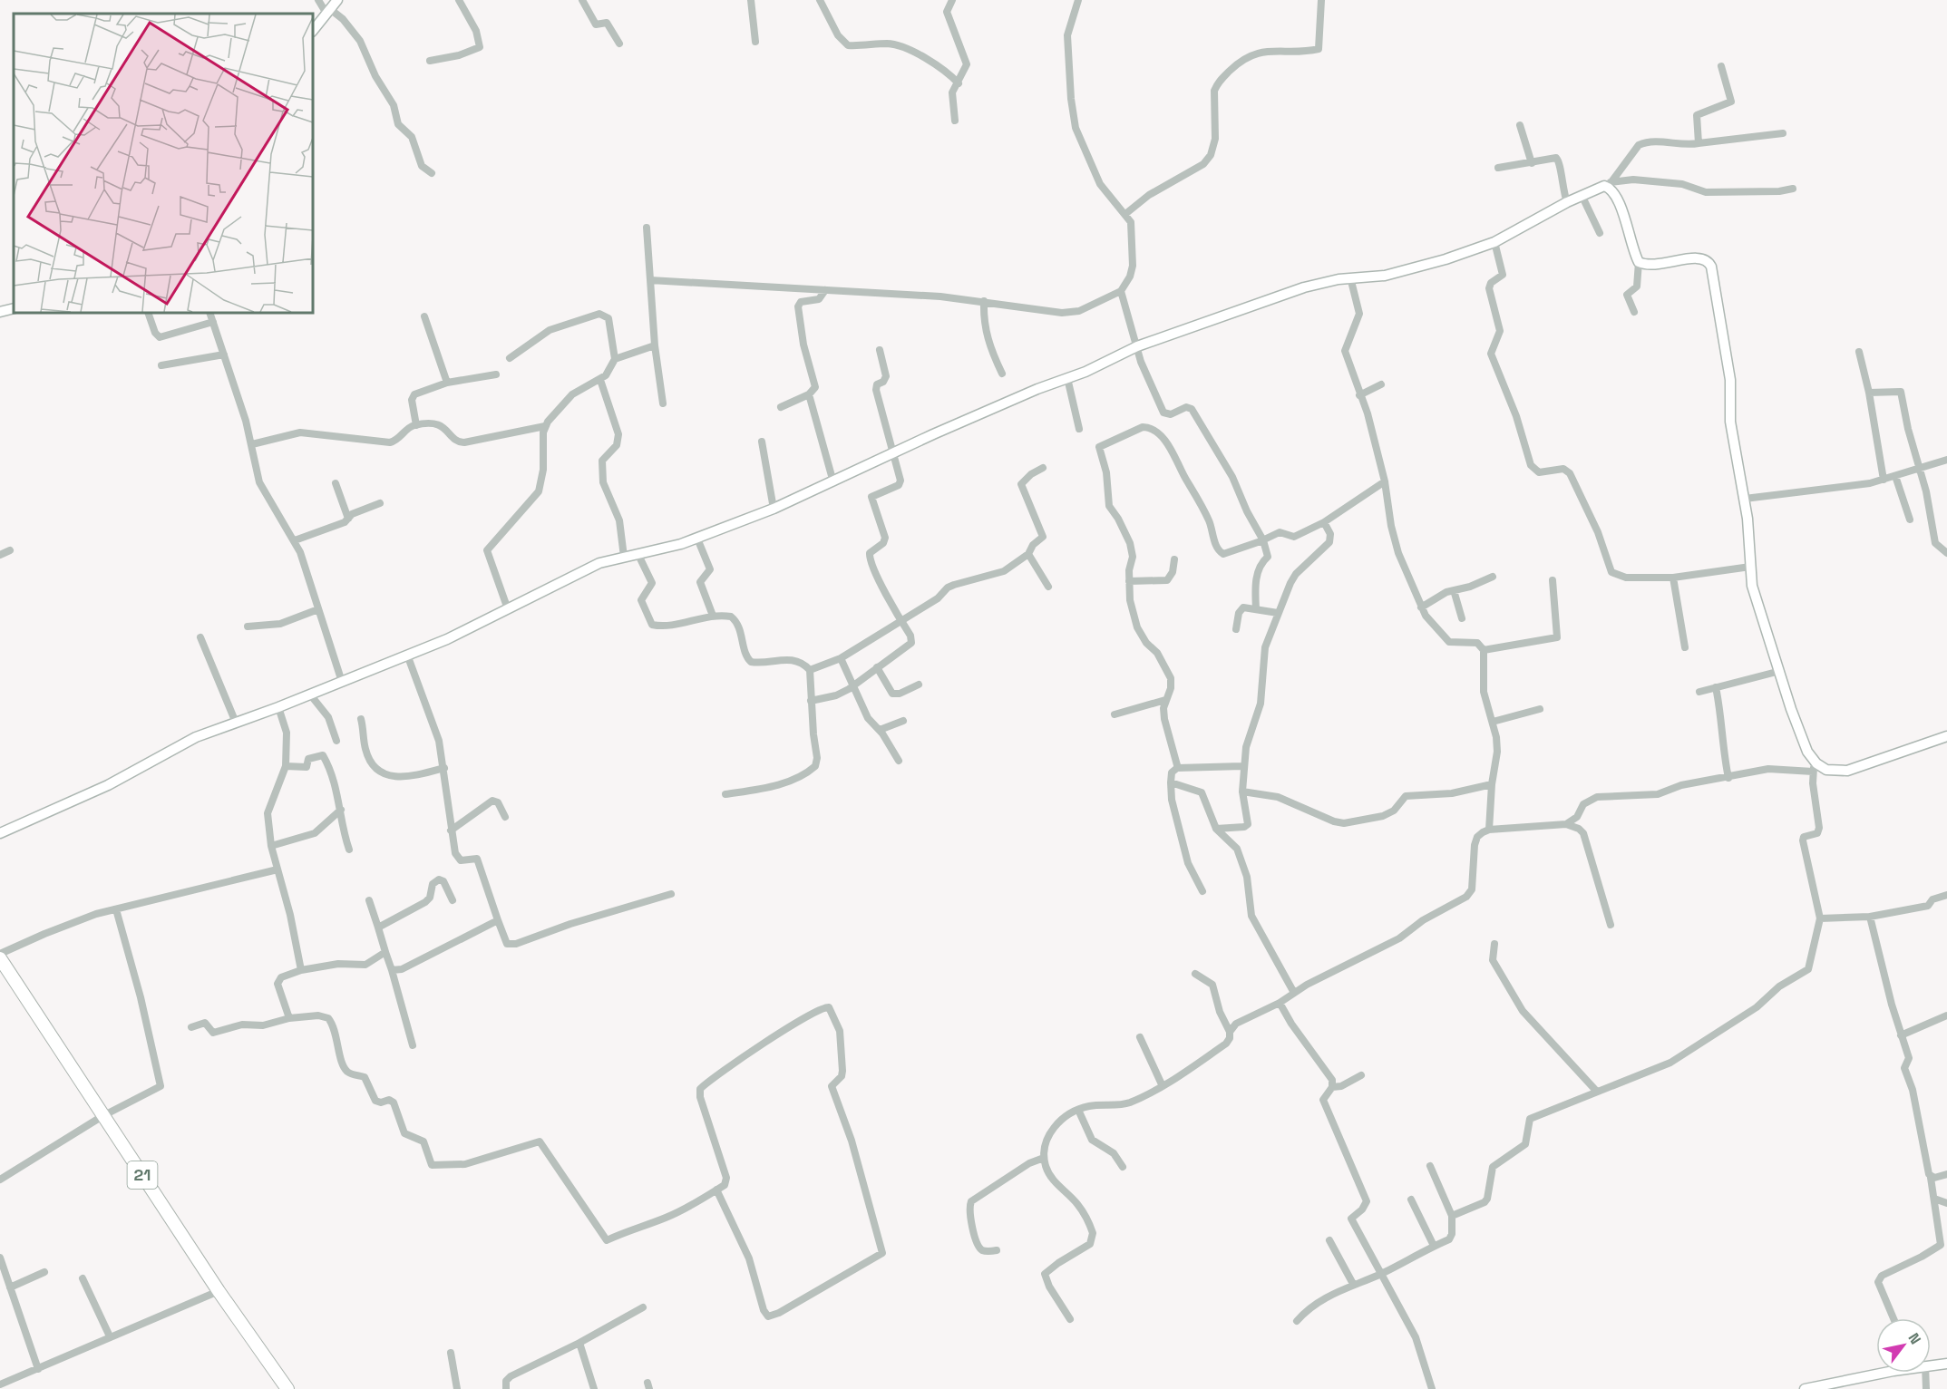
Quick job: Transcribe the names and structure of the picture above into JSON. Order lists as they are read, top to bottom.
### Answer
{
  "streets": {
    "highway": ["21"]
  },
  "north": "top right"
}
